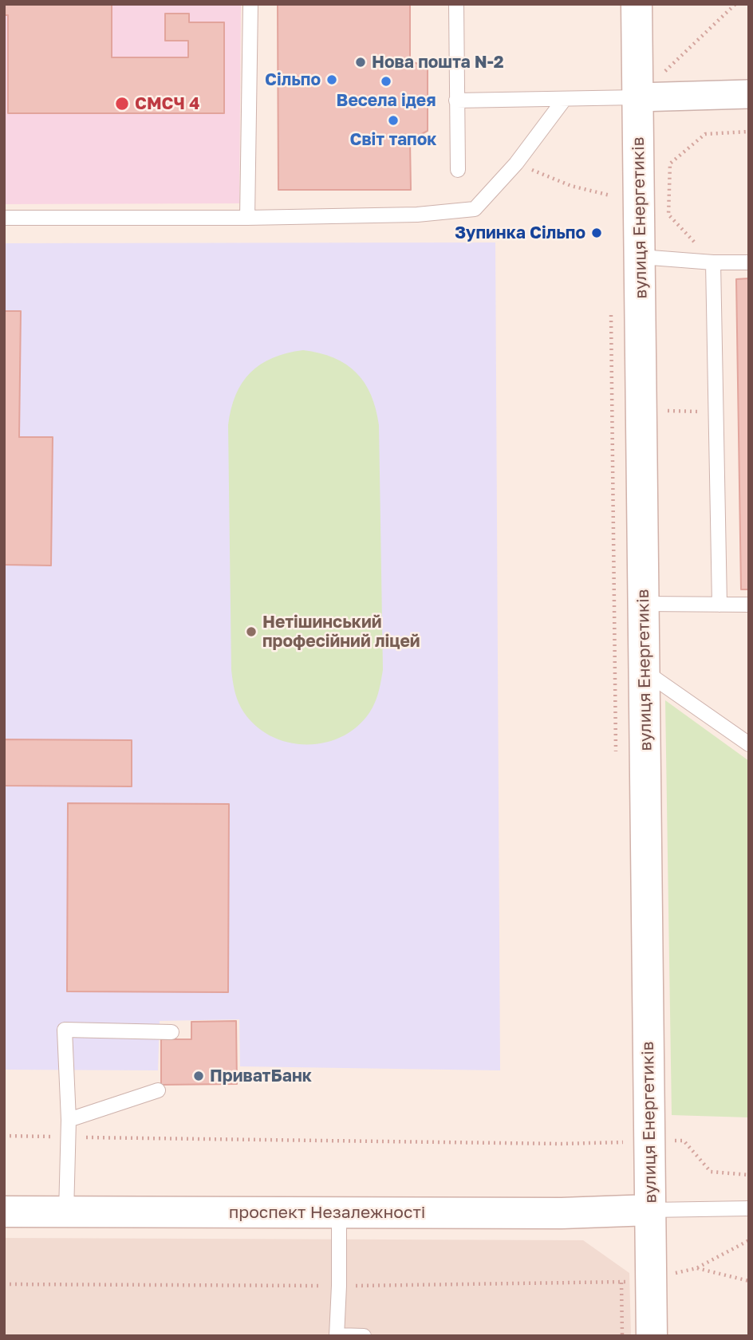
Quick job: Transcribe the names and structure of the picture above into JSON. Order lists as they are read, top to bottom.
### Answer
{
  "streets": {
    "main road": ["вулиця Енергетиків", "проспект Незалежності"]
  },
  "crossings": [
    ["вулиця Енергетиків", "проспект Незалежності"]
  ],
  "places": [
    "Нова пошта N-2",
    "Сільпо",
    "Весела ідея",
    "СМСЧ 4",
    "Світ тапок",
    "Зупинка Сільпо",
    "Нетішинський професійний ліцей",
    "ПриватБанк"
  ]
}
